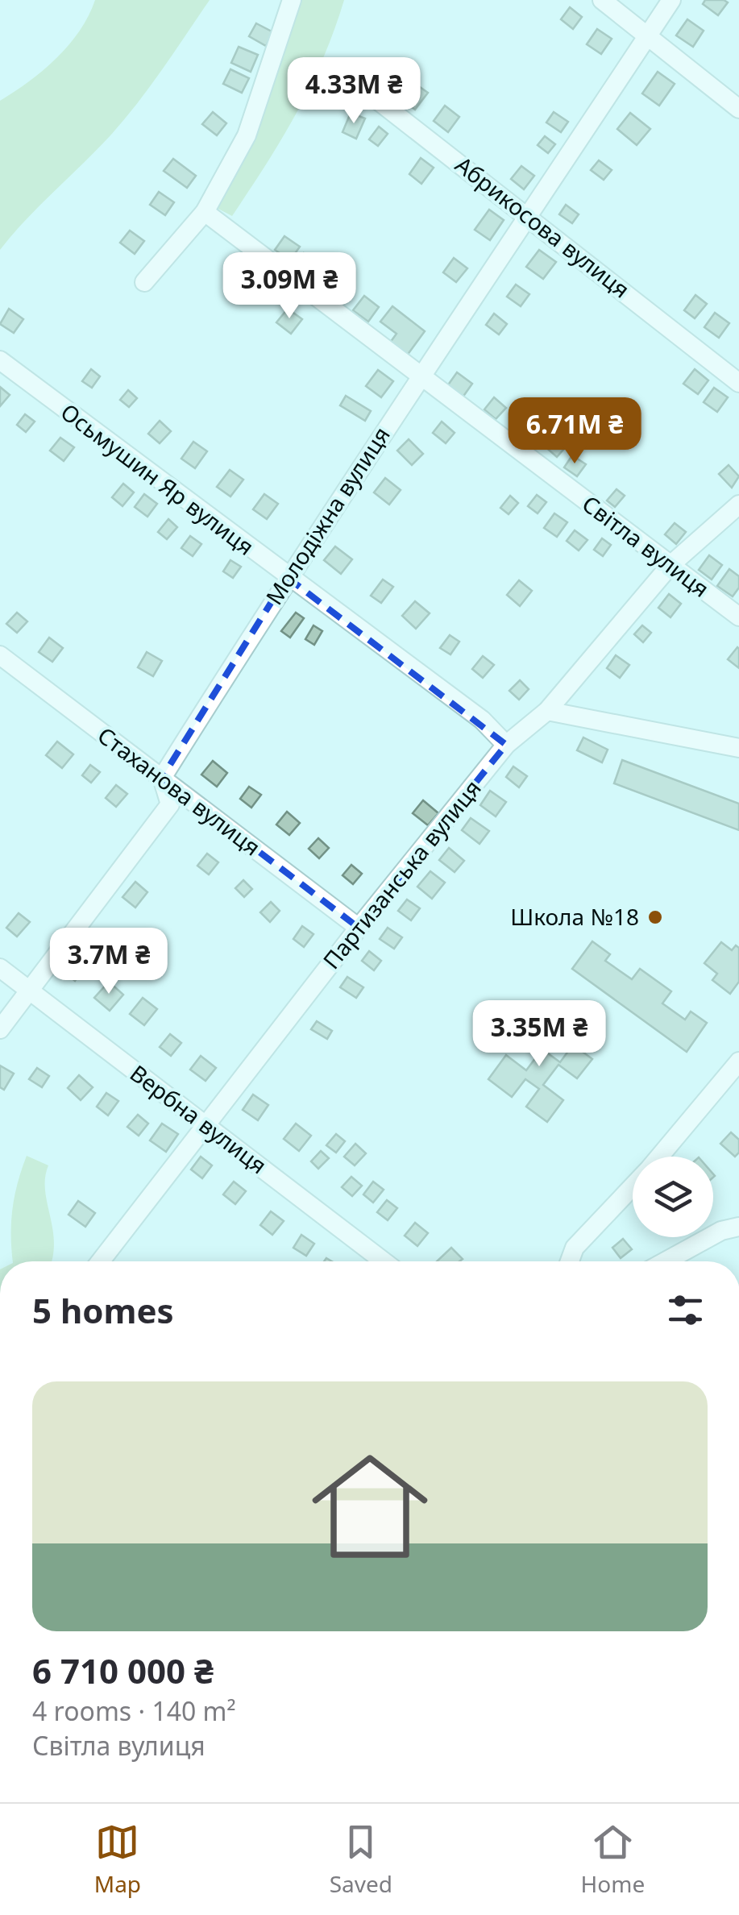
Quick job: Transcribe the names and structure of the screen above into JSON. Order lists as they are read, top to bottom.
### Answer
{
  "streets": {
    "street": [
      "Абрикосова вулиця",
      "Осьмушин Яр вулиця",
      "Молодіжна вулиця",
      "Світла вулиця",
      "Стаханова вулиця",
      "Партизанська вулиця",
      "Вербна вулиця"
    ]
  },
  "crossings": [
    ["Абрикосова вулиця", "Молодіжна вулиця"],
    ["Осьмушин Яр вулиця", "Молодіжна вулиця"],
    ["Осьмушин Яр вулиця", "Партизанська вулиця"],
    ["Молодіжна вулиця", "Світла вулиця"],
    ["Молодіжна вулиця", "Стаханова вулиця"],
    ["Світла вулиця", "Партизанська вулиця"],
    ["Стаханова вулиця", "Партизанська вулиця"],
    ["Партизанська вулиця", "Вербна вулиця"]
  ],
  "places": ["Школа №18"],
  "page": {
    "price": [
      "4.33M ₴",
      "3.09M ₴",
      "6.71M ₴",
      "3.7M ₴",
      "3.35M ₴"
    ],
    "heading": "5 homes",
    "list": [
      {
        "name": "6 710 000 ₴",
        "note": "4 rooms · 140 m² · Світла вулиця"
      }
    ],
    "tabs": ["Map", "Saved", "Home"]
  }
}
